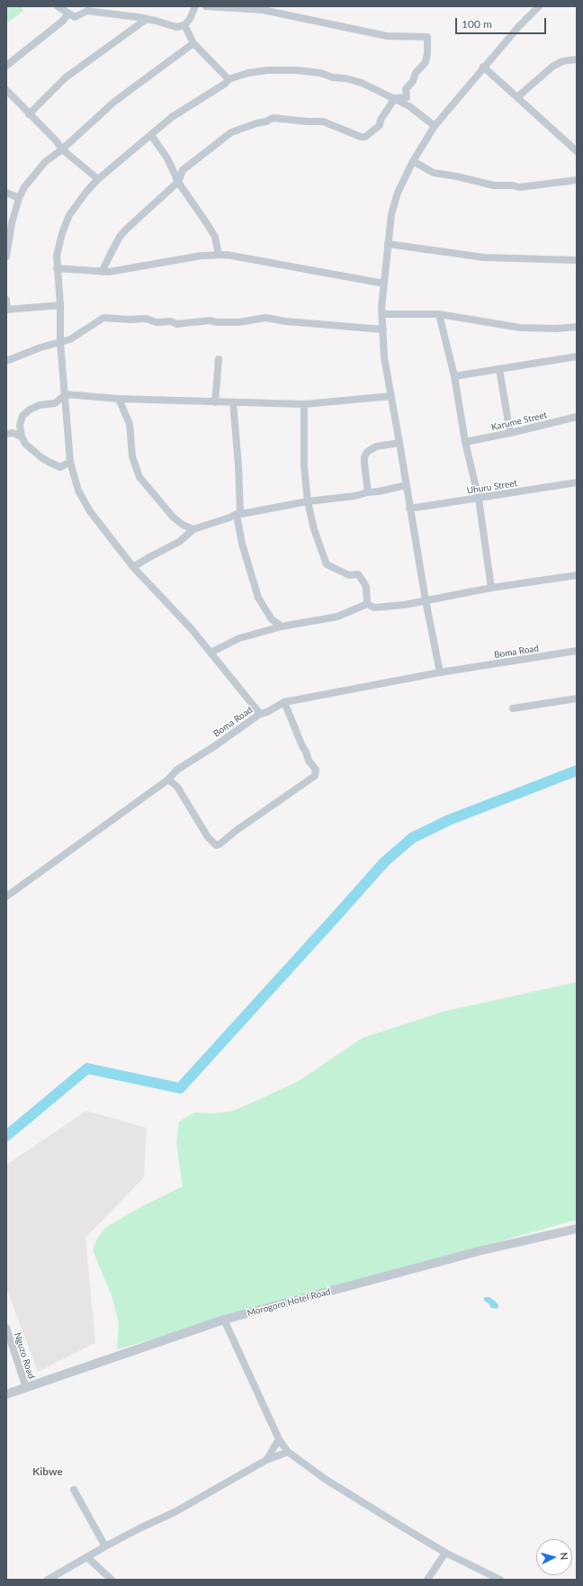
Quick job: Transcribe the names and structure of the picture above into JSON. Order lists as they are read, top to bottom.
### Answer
{
  "streets": {
    "street": [
      "Karume Street",
      "Uhuru Street",
      "Boma Road",
      "Morogoro Hotel Road",
      "Nguzo Road"
    ]
  },
  "crossings": [
    ["Morogoro Hotel Road", "Nguzo Road"]
  ],
  "districts": ["Kibwe"],
  "scale_bar": "100 m",
  "north": "right"
}
